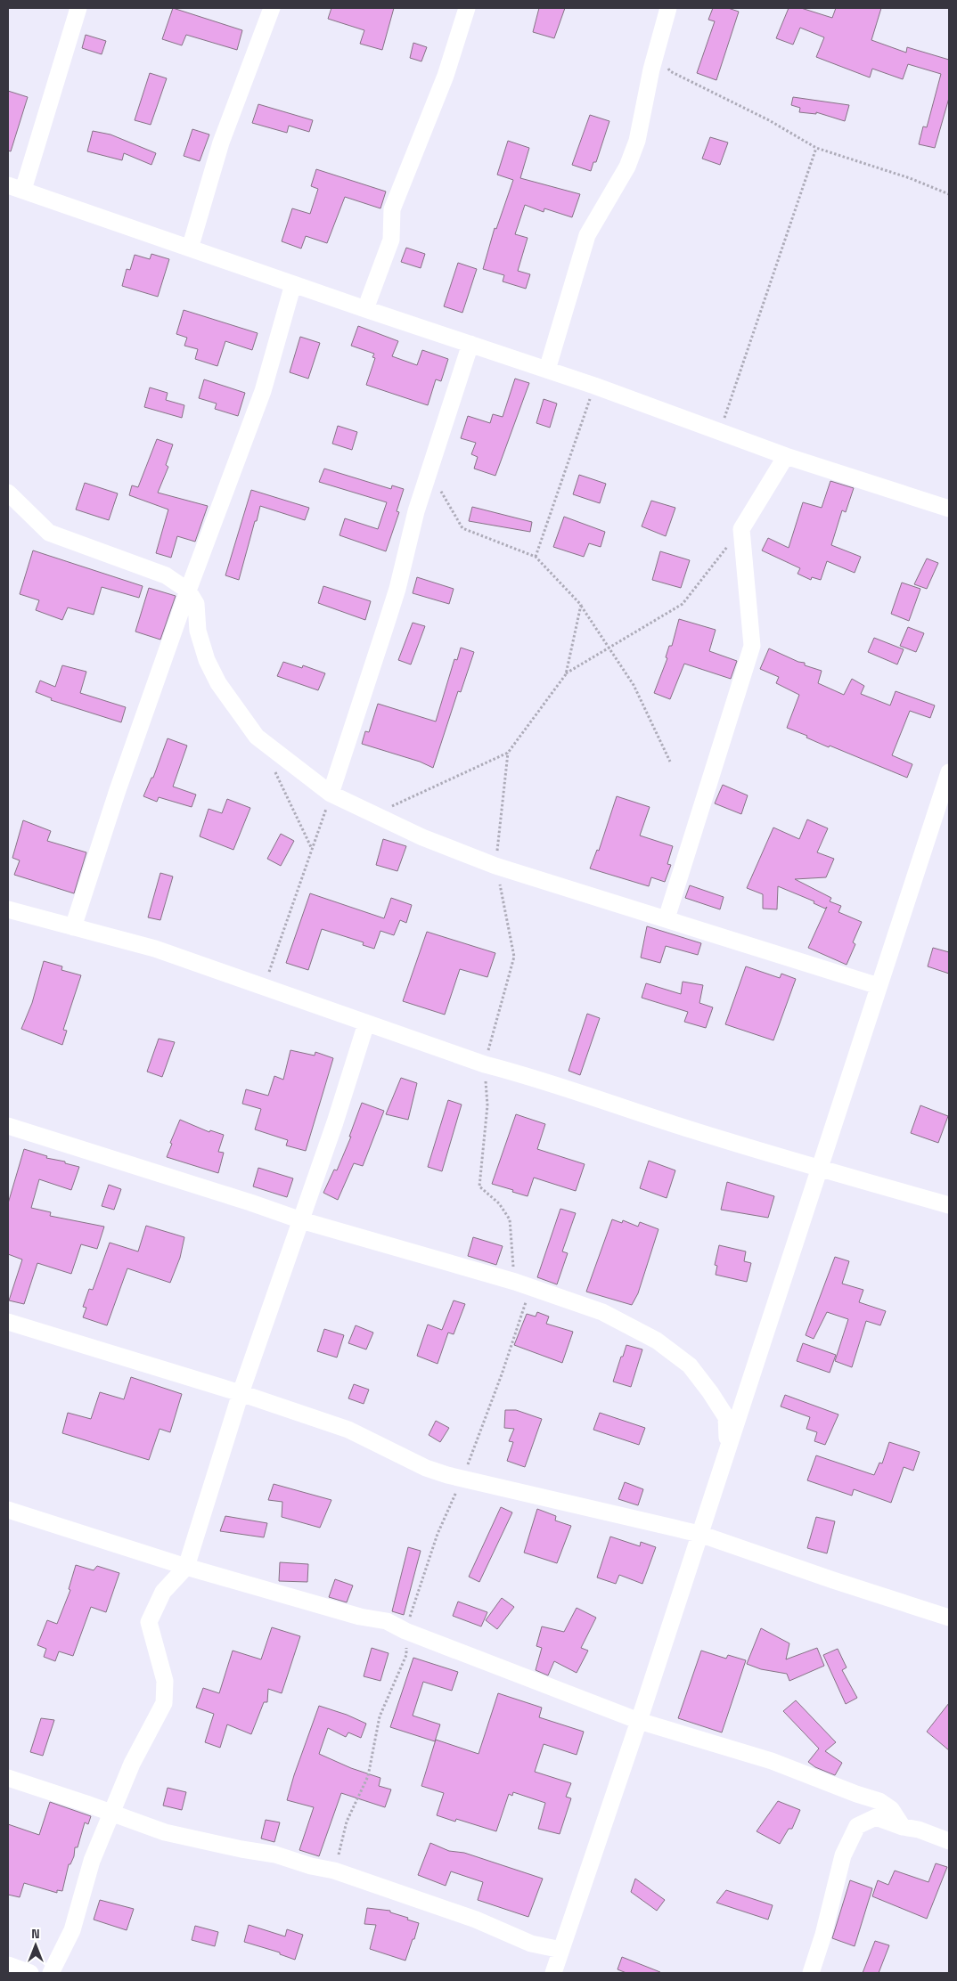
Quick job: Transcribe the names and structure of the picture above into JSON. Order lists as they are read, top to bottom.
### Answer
{
  "north": "top"
}
